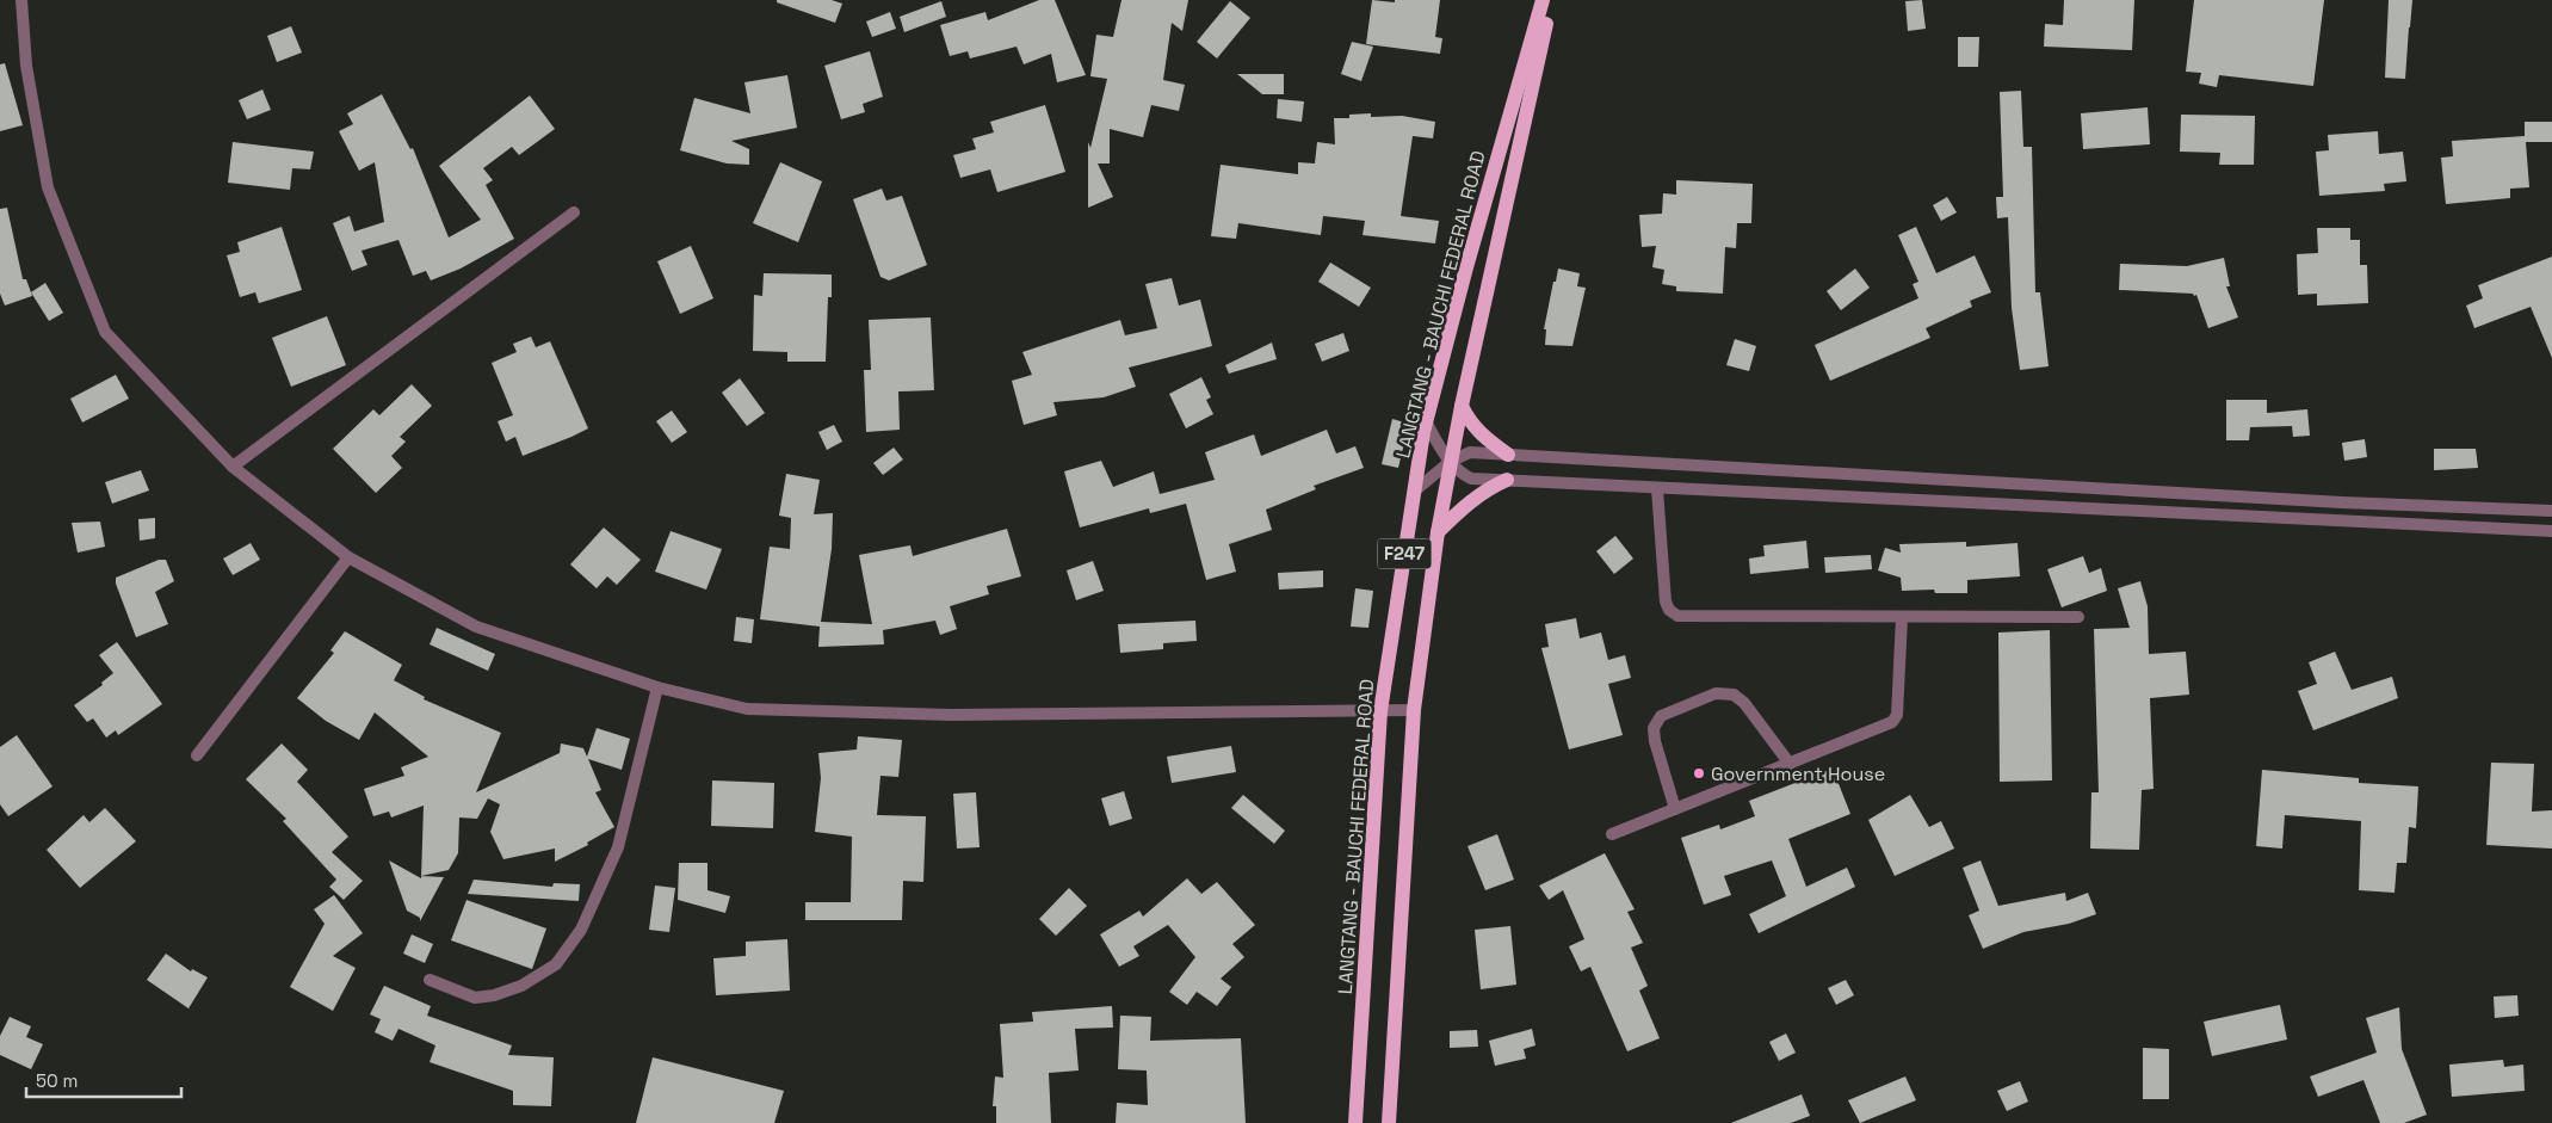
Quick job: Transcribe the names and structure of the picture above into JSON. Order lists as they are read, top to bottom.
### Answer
{
  "streets": {
    "main road": ["LANGTANG - BAUCHI FEDERAL ROAD", "F247"]
  },
  "places": ["Government House"],
  "scale_bar": "50 m"
}
